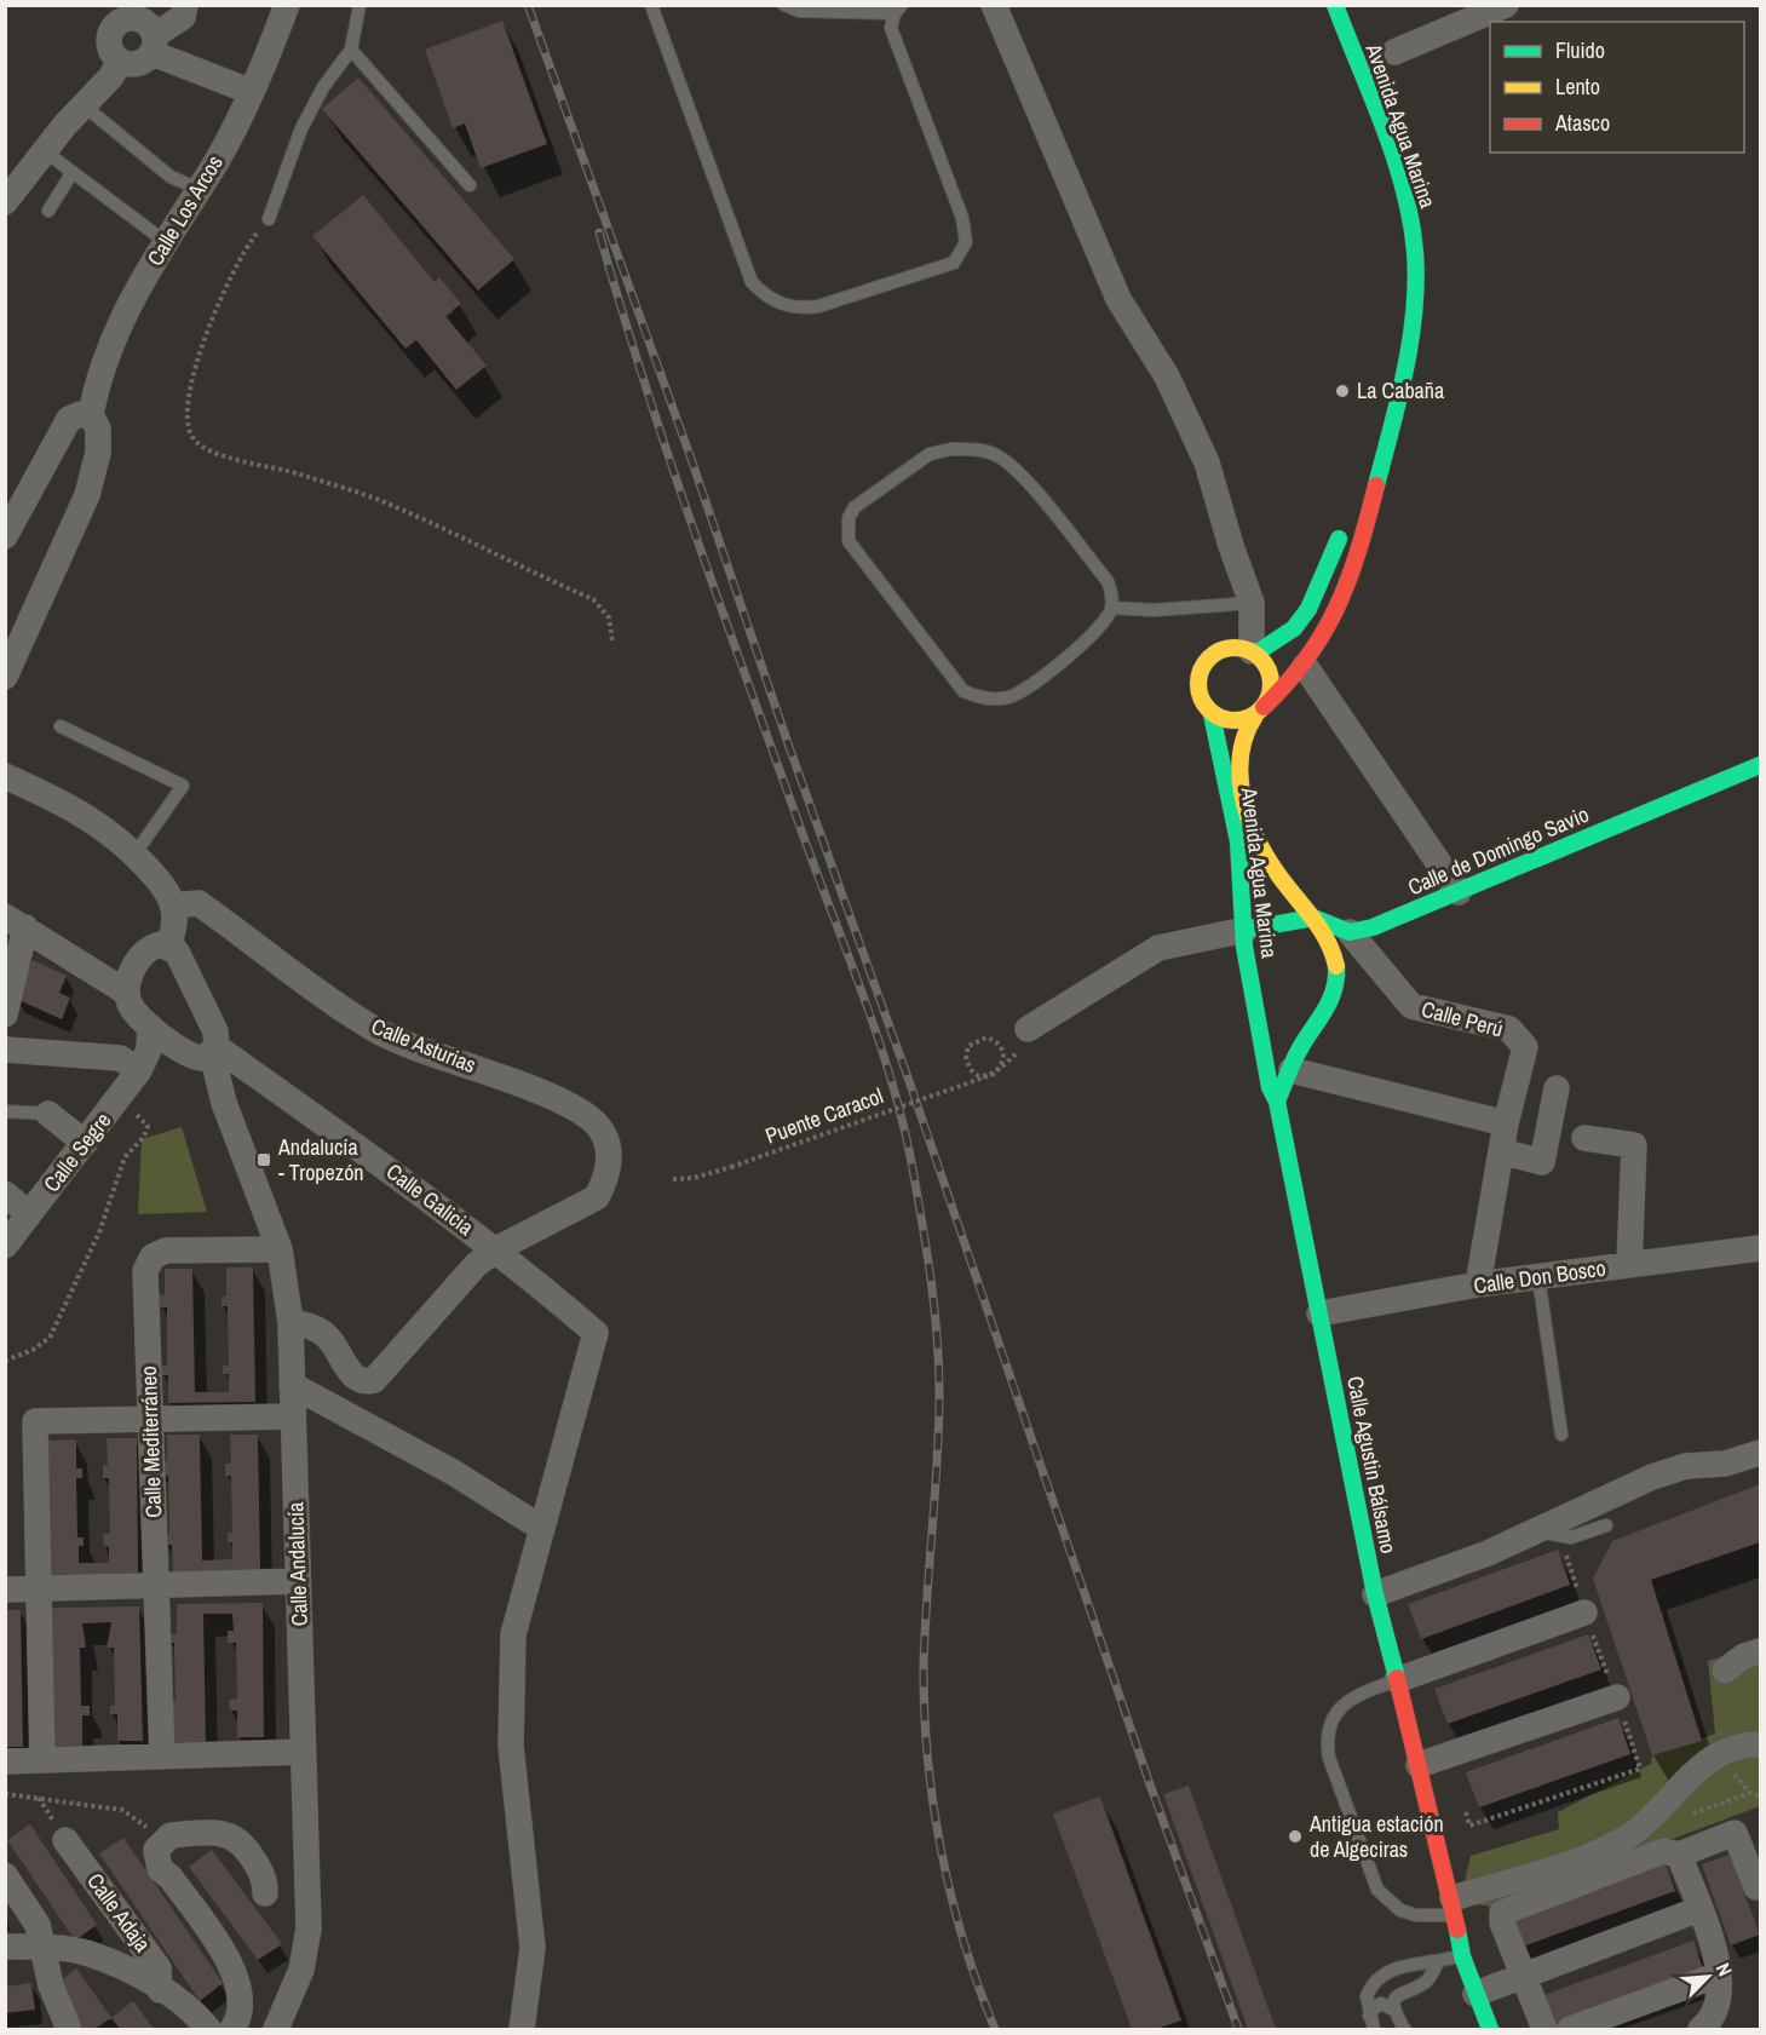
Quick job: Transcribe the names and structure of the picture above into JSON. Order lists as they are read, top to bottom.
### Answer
{
  "streets": {
    "street": [
      "Avenida Agua Marina",
      "Calle Los Arcos",
      "Calle de Domingo Savio",
      "Calle Perú",
      "Calle Asturias",
      "Calle Segre",
      "Calle Galicia",
      "Calle Don Bosco",
      "Calle Mediterráneo",
      "Calle Agustin Bálsamo",
      "Calle Andalucía",
      "Calle Adaja"
    ],
    "path": ["Puente Caracol"]
  },
  "crossings": [
    ["Avenida Agua Marina", "Calle Agustin Bálsamo"],
    ["Calle de Domingo Savio", "Calle Perú"],
    ["Calle Perú", "Calle Don Bosco"],
    ["Calle Asturias", "Calle Galicia"],
    ["Calle Galicia", "Calle Andalucía"],
    ["Calle Don Bosco", "Calle Agustin Bálsamo"],
    ["Calle Mediterráneo", "Calle Andalucía"]
  ],
  "places": {
    "other": ["La Cabaña", "Antigua estación de Algeciras"],
    "transit": ["Andalucía - Tropezón"]
  },
  "legend": ["Fluido", "Lento", "Atasco"],
  "north": "top right"
}
